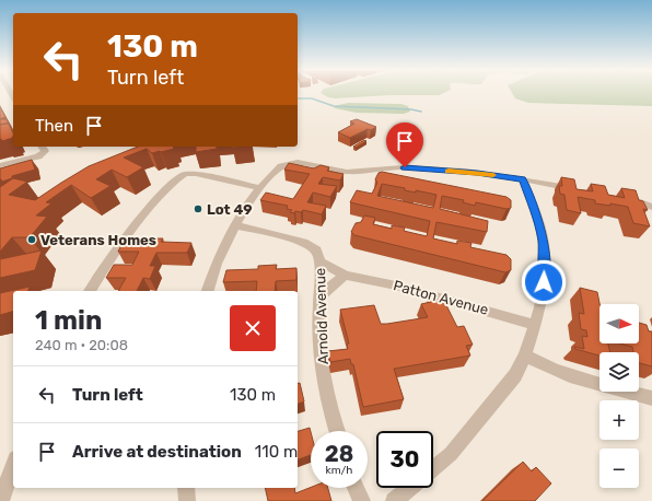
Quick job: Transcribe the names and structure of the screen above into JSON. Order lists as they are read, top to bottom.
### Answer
{
  "streets": {
    "street": ["Patton Avenue", "Arnold Avenue"]
  },
  "crossings": [
    ["Patton Avenue", "Arnold Avenue"]
  ],
  "places": ["Lot 49", "Veterans Homes"],
  "north": "right",
  "page": {
    "turn": ["130 m", "Turn left"],
    "then": "Then",
    "heading": ["1 min", "240 m · 20:08"],
    "map_buttons": ["+", "−"],
    "list": [
      {
        "name": "Turn left",
        "value": "130 m"
      },
      {
        "name": "Arrive at destination",
        "value": "110 m"
      }
    ],
    "speed": "28 km/h",
    "limit": "30"
  }
}
